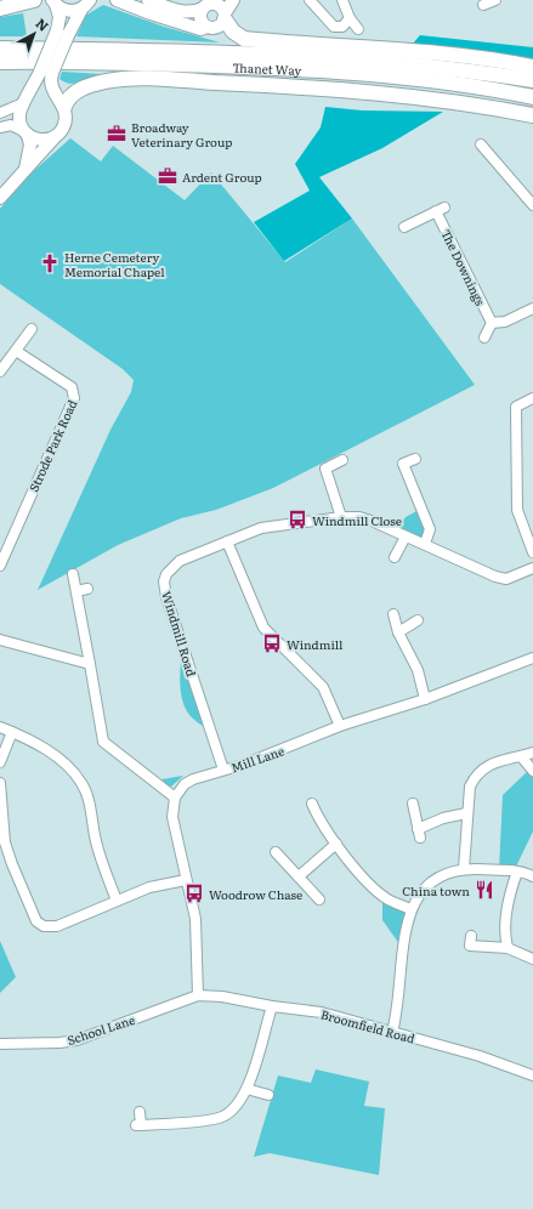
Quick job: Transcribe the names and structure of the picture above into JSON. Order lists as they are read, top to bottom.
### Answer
{
  "streets": {
    "highway": ["Thanet Way"],
    "street": [
      "The Downings",
      "Strode Park Road",
      "Windmill Road",
      "Mill Lane",
      "Broomfield Road",
      "School Lane"
    ]
  },
  "crossings": [
    ["Windmill Road", "Mill Lane"],
    ["Broomfield Road", "School Lane"]
  ],
  "places": {
    "office": ["Broadway Veterinary Group", "Ardent Group"],
    "church": ["Herne Cemetery Memorial Chapel"],
    "bus stop": ["Windmill Close", "Windmill", "Woodrow Chase"],
    "restaurant": ["China town"]
  },
  "north": "top right"
}
